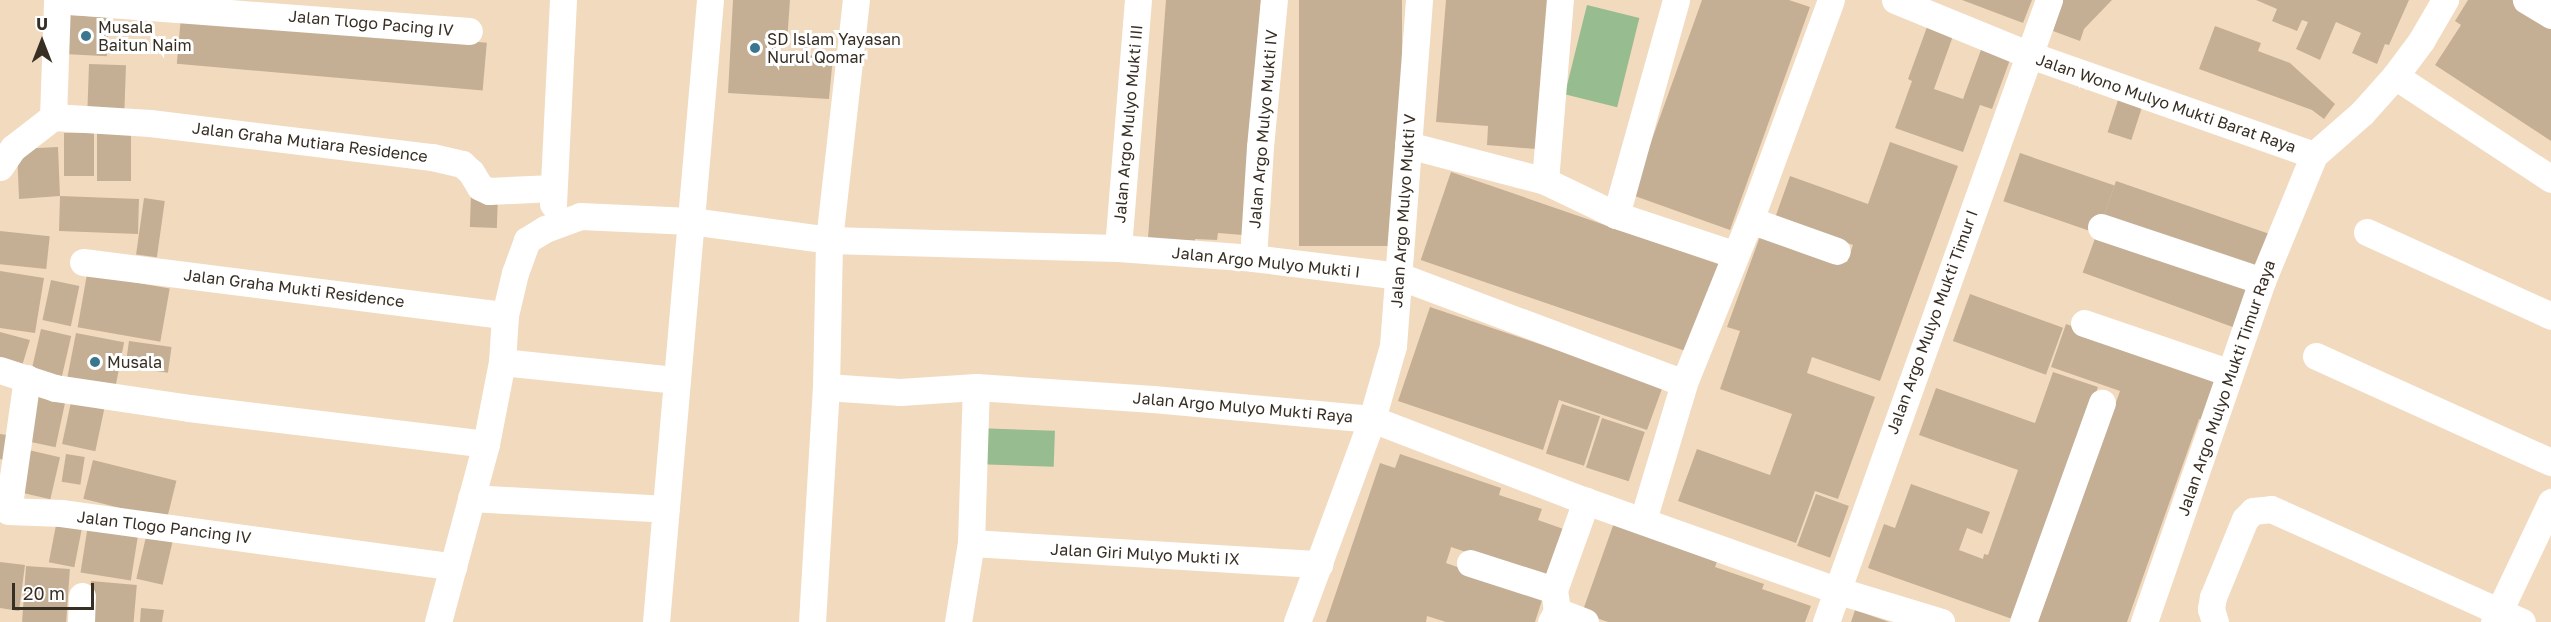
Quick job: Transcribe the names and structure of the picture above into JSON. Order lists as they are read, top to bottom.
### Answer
{
  "streets": {
    "street": [
      "Jalan Tlogo Pacing IV",
      "Jalan Wono Mulyo Mukti Barat Raya",
      "Jalan Argo Mulyo Mukti III",
      "Jalan Argo Mulyo Mukti IV",
      "Jalan Graha Mutiara Residence",
      "Jalan Argo Mulyo Mukti V",
      "Jalan Argo Mulyo Mukti I",
      "Jalan Graha Mukti Residence",
      "Jalan Argo Mulyo Mukti Timur I",
      "Jalan Argo Mulyo Mukti Timur Raya",
      "Jalan Argo Mulyo Mukti Raya",
      "Jalan Tlogo Pancing IV",
      "Jalan Giri Mulyo Mukti IX"
    ]
  },
  "crossings": [
    ["Jalan Wono Mulyo Mukti Barat Raya", "Jalan Argo Mulyo Mukti Timur I"],
    ["Jalan Wono Mulyo Mukti Barat Raya", "Jalan Argo Mulyo Mukti Timur Raya"],
    ["Jalan Argo Mulyo Mukti III", "Jalan Argo Mulyo Mukti I"],
    ["Jalan Argo Mulyo Mukti IV", "Jalan Argo Mulyo Mukti I"],
    ["Jalan Argo Mulyo Mukti V", "Jalan Argo Mulyo Mukti I"],
    ["Jalan Argo Mulyo Mukti V", "Jalan Argo Mulyo Mukti Raya"],
    ["Jalan Argo Mulyo Mukti V", "Jalan Giri Mulyo Mukti IX"]
  ],
  "places": ["Musala Baitun Naim", "SD Islam Yayasan Nurul Qomar", "Musala"],
  "scale_bar": "20 m",
  "north": "top"
}
